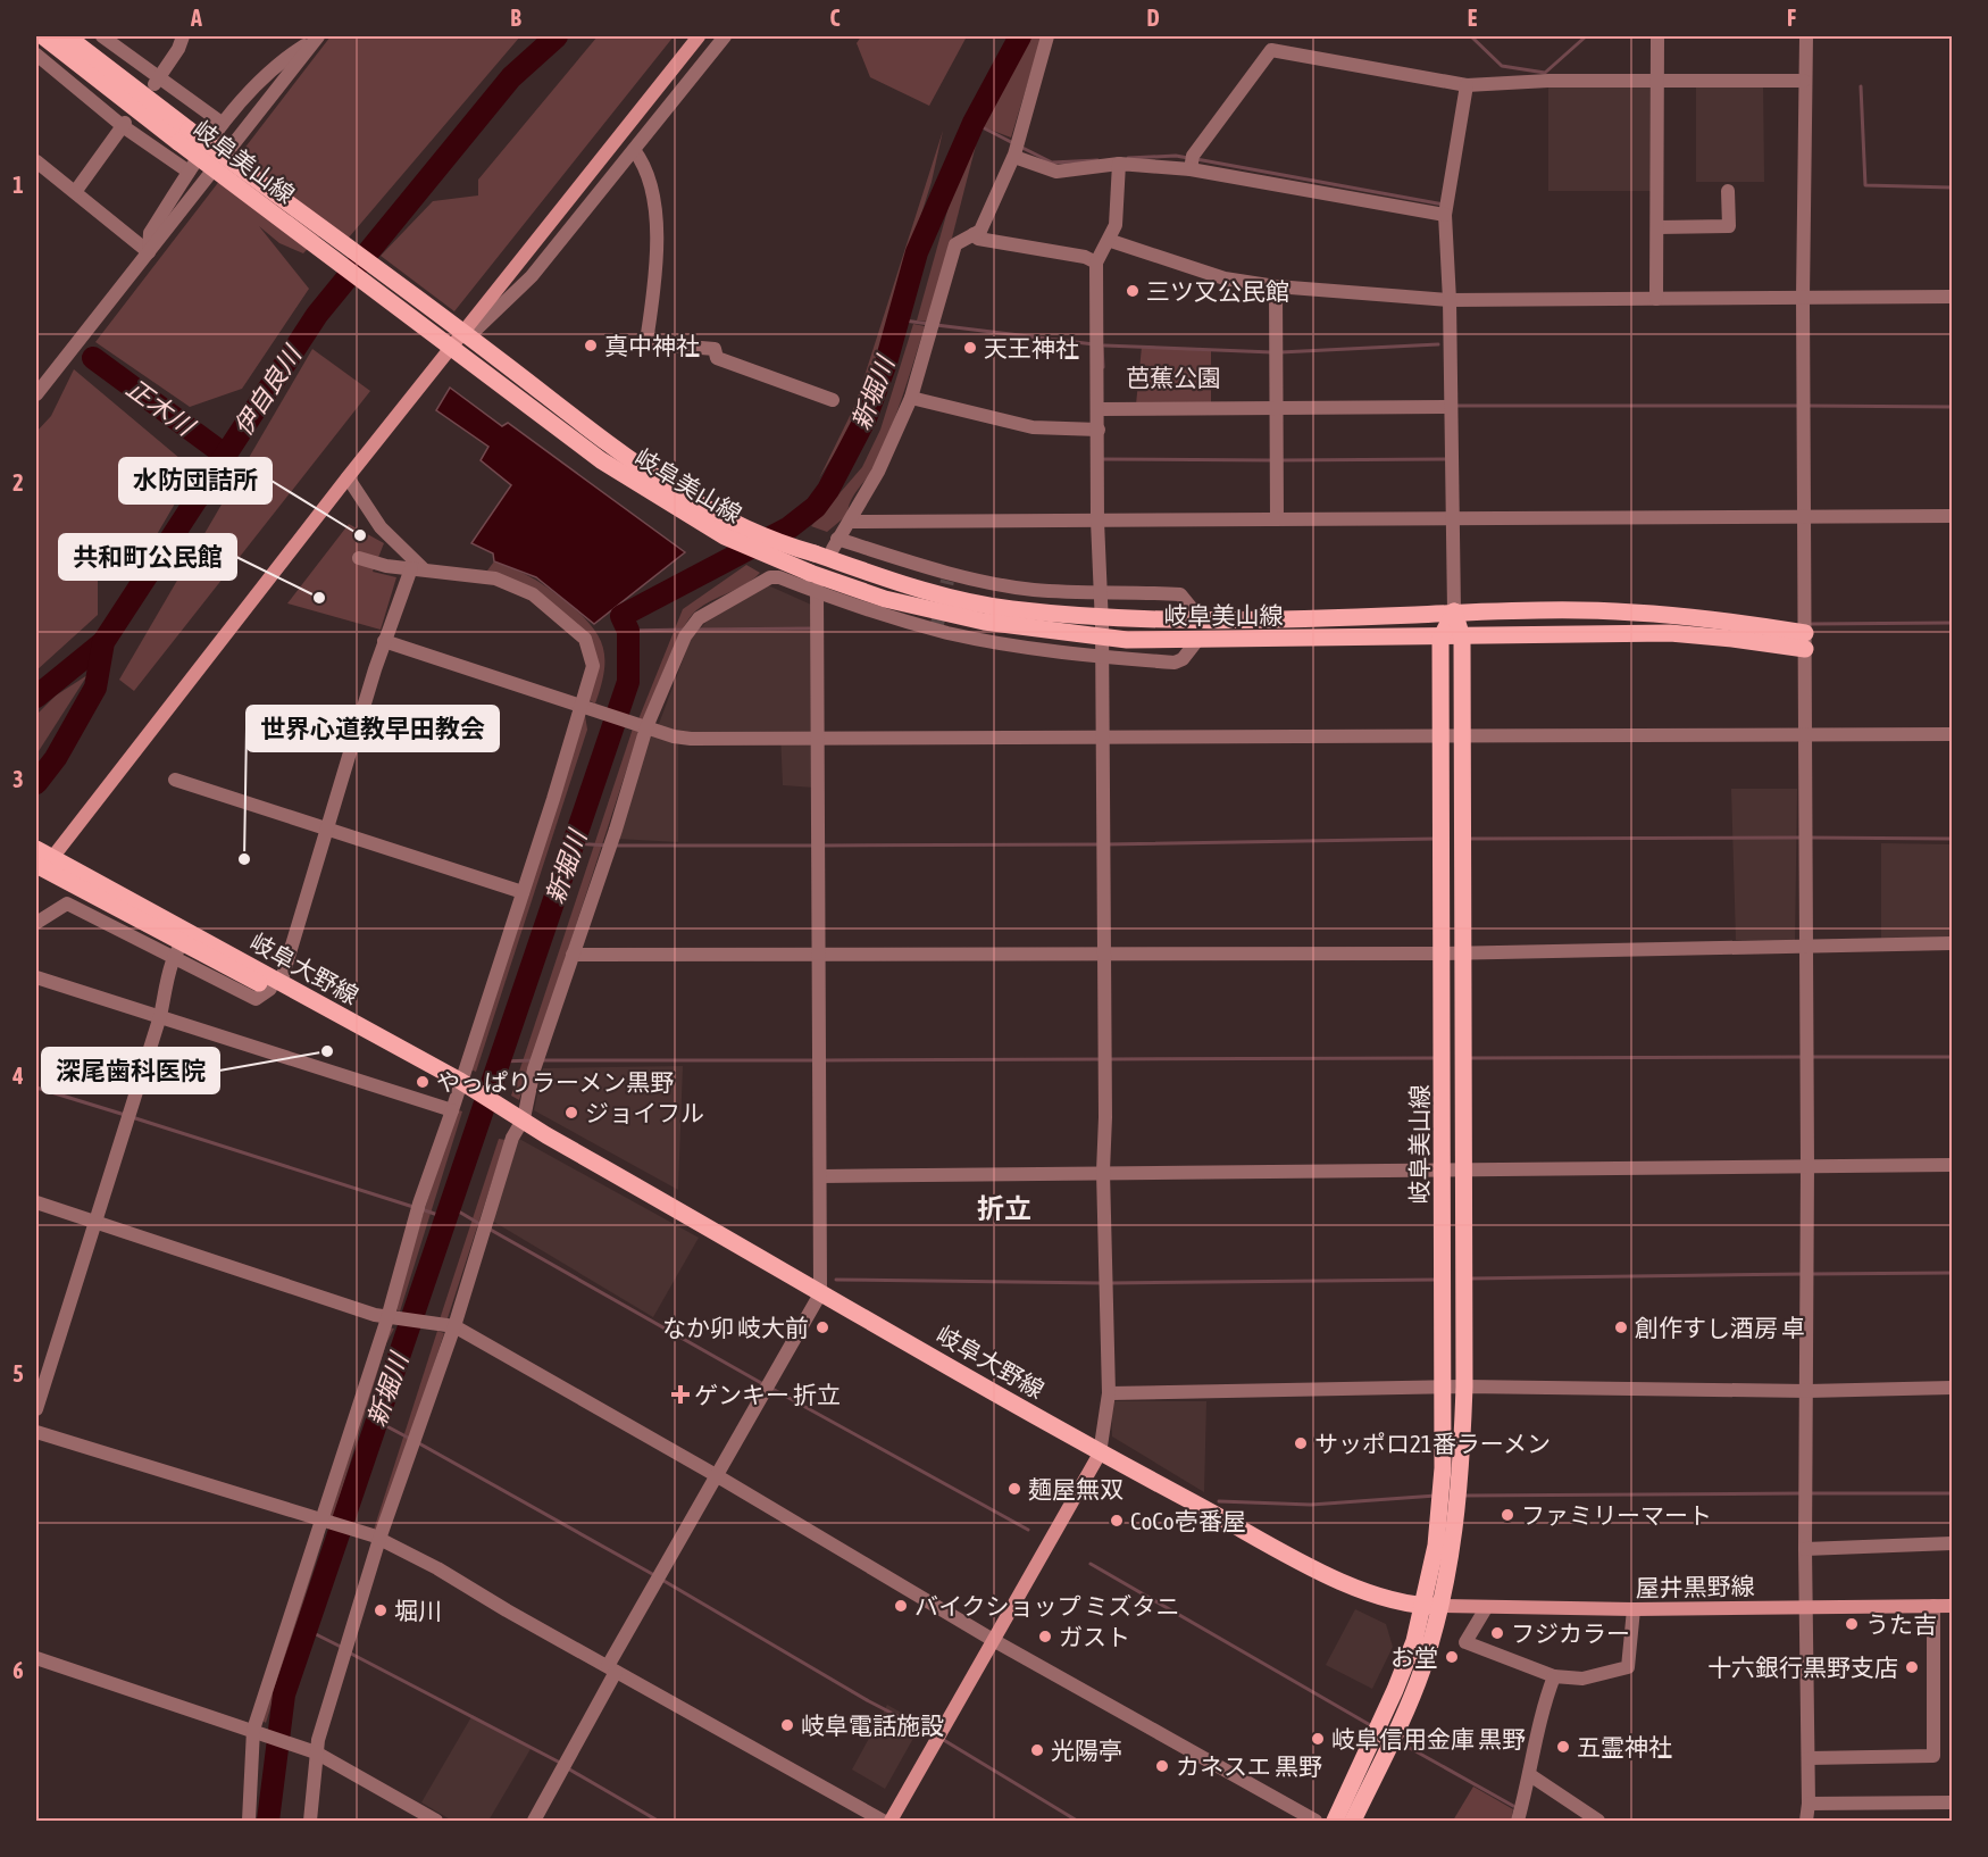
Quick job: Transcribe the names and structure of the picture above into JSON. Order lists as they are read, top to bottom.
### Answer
{
  "streets": {
    "main road": ["岐阜美山線", "岐阜大野線"],
    "street": ["屋井黒野線"]
  },
  "crossings": [
    ["岐阜美山線", "岐阜大野線"],
    ["岐阜美山線", "屋井黒野線"],
    ["岐阜大野線", "屋井黒野線"]
  ],
  "districts": ["折立"],
  "water": ["伊自良川", "新堀川", "正木川"],
  "parks": ["芭蕉公園"],
  "places": {
    "other": [
      "三ツ又公民館",
      "真中神社",
      "天王神社",
      "水防団詰所",
      "共和町公民館",
      "世界心道教早田教会",
      "深尾歯科医院",
      "やっぱりラーメン黒野",
      "ジョイフル",
      "なか卯 岐大前",
      "創作すし酒房 卓",
      "サッポロ21番ラーメン",
      "麺屋無双",
      "ファミリーマート",
      "CoCo壱番屋",
      "バイクショップ ミズタニ",
      "堀川",
      "うた吉",
      "フジカラー",
      "ガスト",
      "お堂",
      "十六銀行黒野支店",
      "岐阜電話施設",
      "岐阜信用金庫 黒野",
      "五霊神社",
      "光陽亭",
      "カネスエ 黒野"
    ],
    "health": ["ゲンキー 折立"]
  },
  "grid": {
    "columns": [
      "A",
      "B",
      "C",
      "D",
      "E",
      "F"
    ],
    "rows": [
      "1",
      "2",
      "3",
      "4",
      "5",
      "6"
    ]
  }
}
